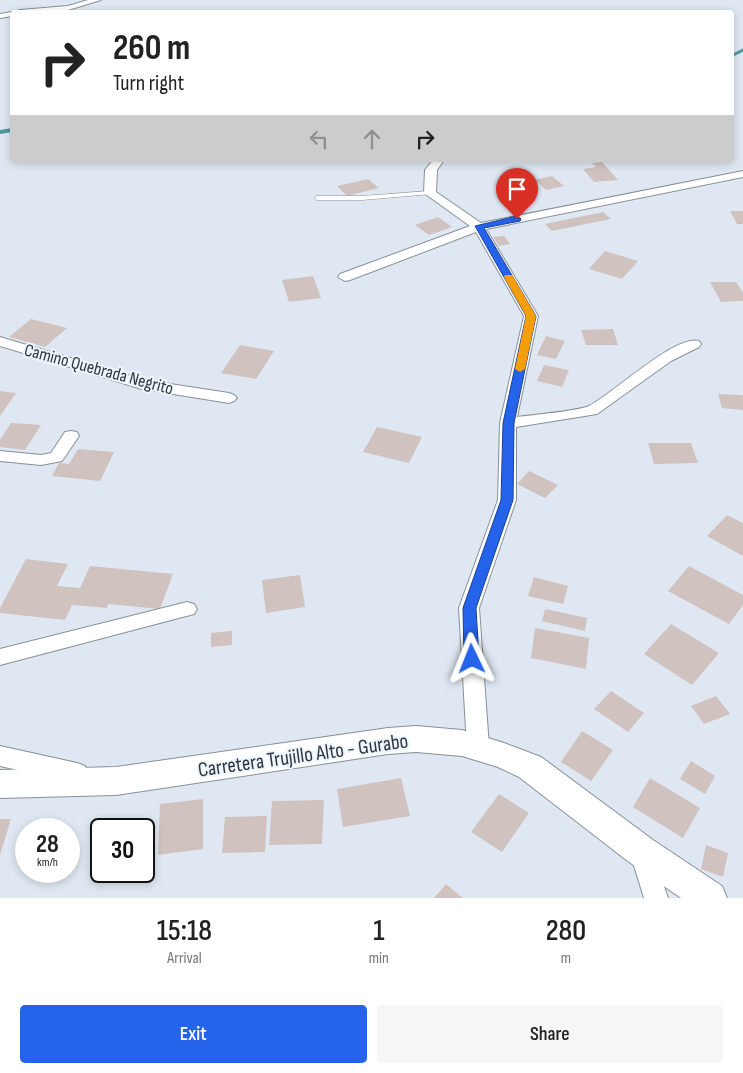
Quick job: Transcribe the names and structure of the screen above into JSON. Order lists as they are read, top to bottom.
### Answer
{
  "streets": {
    "main road": ["Carretera Trujillo Alto - Gurabo"],
    "street": ["Camino Quebrada Negrito"]
  },
  "page": {
    "turn": ["260 m", "Turn right"],
    "speed": "28 km/h",
    "limit": "30",
    "eta": [
      "15:18",
      "Arrival",
      "1",
      "min",
      "280",
      "m"
    ],
    "buttons": ["Exit", "Share"]
  }
}
